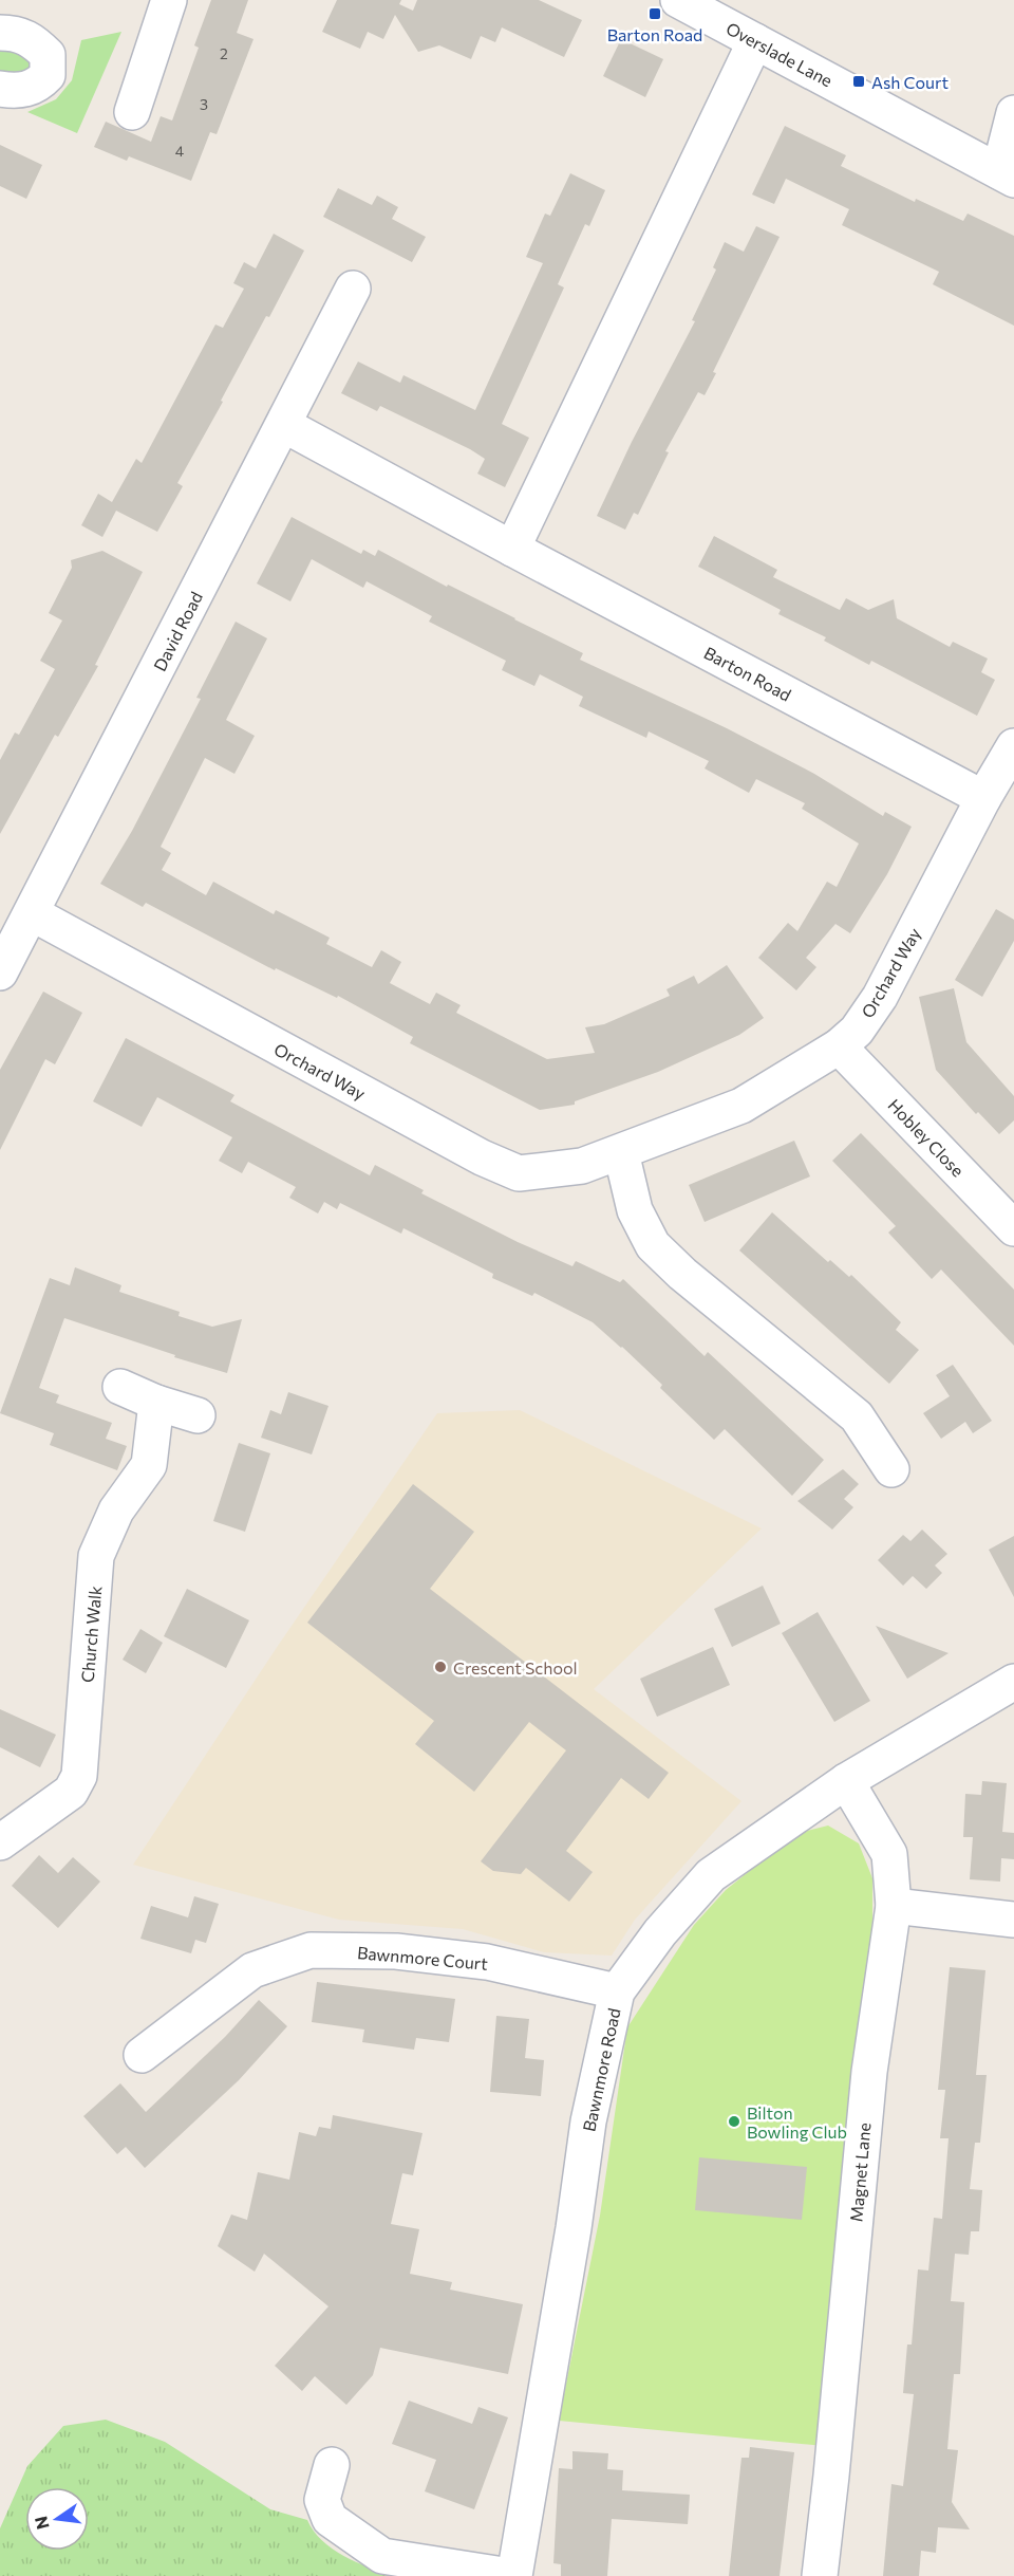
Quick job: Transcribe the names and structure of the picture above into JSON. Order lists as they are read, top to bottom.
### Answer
{
  "streets": {
    "street": [
      "Overslade Lane",
      "David Road",
      "Barton Road",
      "Orchard Way",
      "Hobley Close",
      "Church Walk",
      "Bawnmore Court",
      "Bawnmore Road",
      "Magnet Lane"
    ]
  },
  "crossings": [
    ["David Road", "Barton Road"],
    ["David Road", "Orchard Way"],
    ["Barton Road", "Orchard Way"],
    ["Orchard Way", "Hobley Close"],
    ["Bawnmore Court", "Bawnmore Road"],
    ["Bawnmore Road", "Magnet Lane"]
  ],
  "places": {
    "transit": ["Barton Road", "Ash Court"],
    "other": ["Crescent School", "Bilton Bowling Club"]
  },
  "house_numbers": ["2", "3", "4"],
  "north": "left"
}
